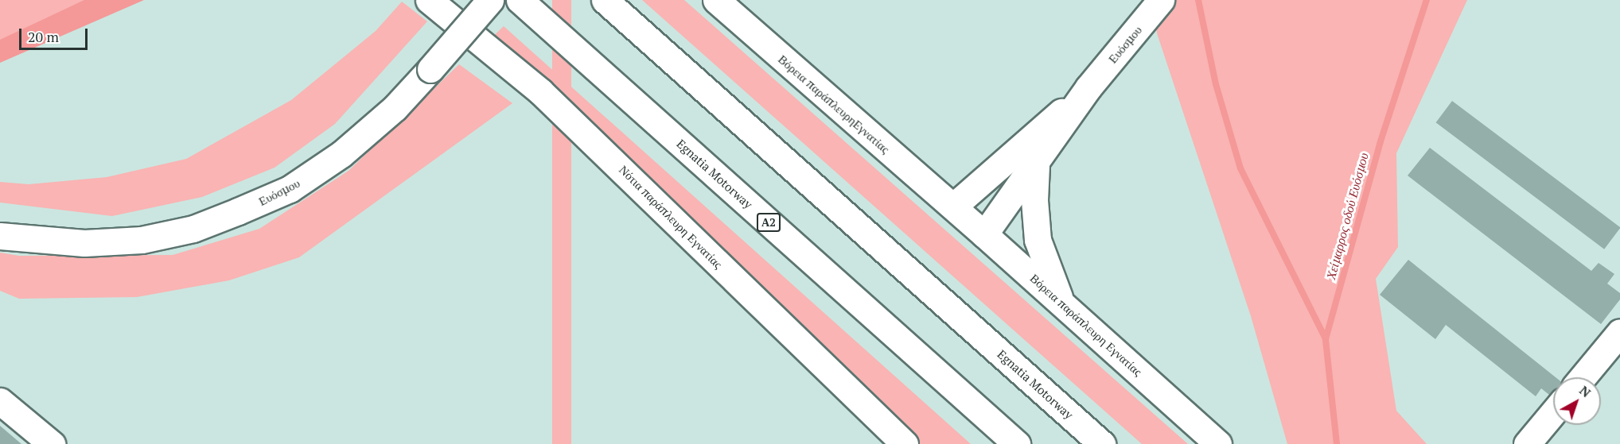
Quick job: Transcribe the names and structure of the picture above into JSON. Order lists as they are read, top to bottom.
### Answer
{
  "streets": {
    "main road": [
      "Ευόσμου",
      "Βόρεια παράπλευρηΕγνατίας",
      "Egnatia Motorway",
      "Νότια παράπλευρη Εγνατίας",
      "Α2",
      "Βόρεια παράπλευρη Εγνατίας"
    ]
  },
  "crossings": [
    ["Βόρεια παράπλευρηΕγνατίας", "Βόρεια παράπλευρη Εγνατίας"]
  ],
  "water": ["Χείμαρρος οδού Ευόσμου"],
  "scale_bar": "20 m",
  "north": "top right"
}
